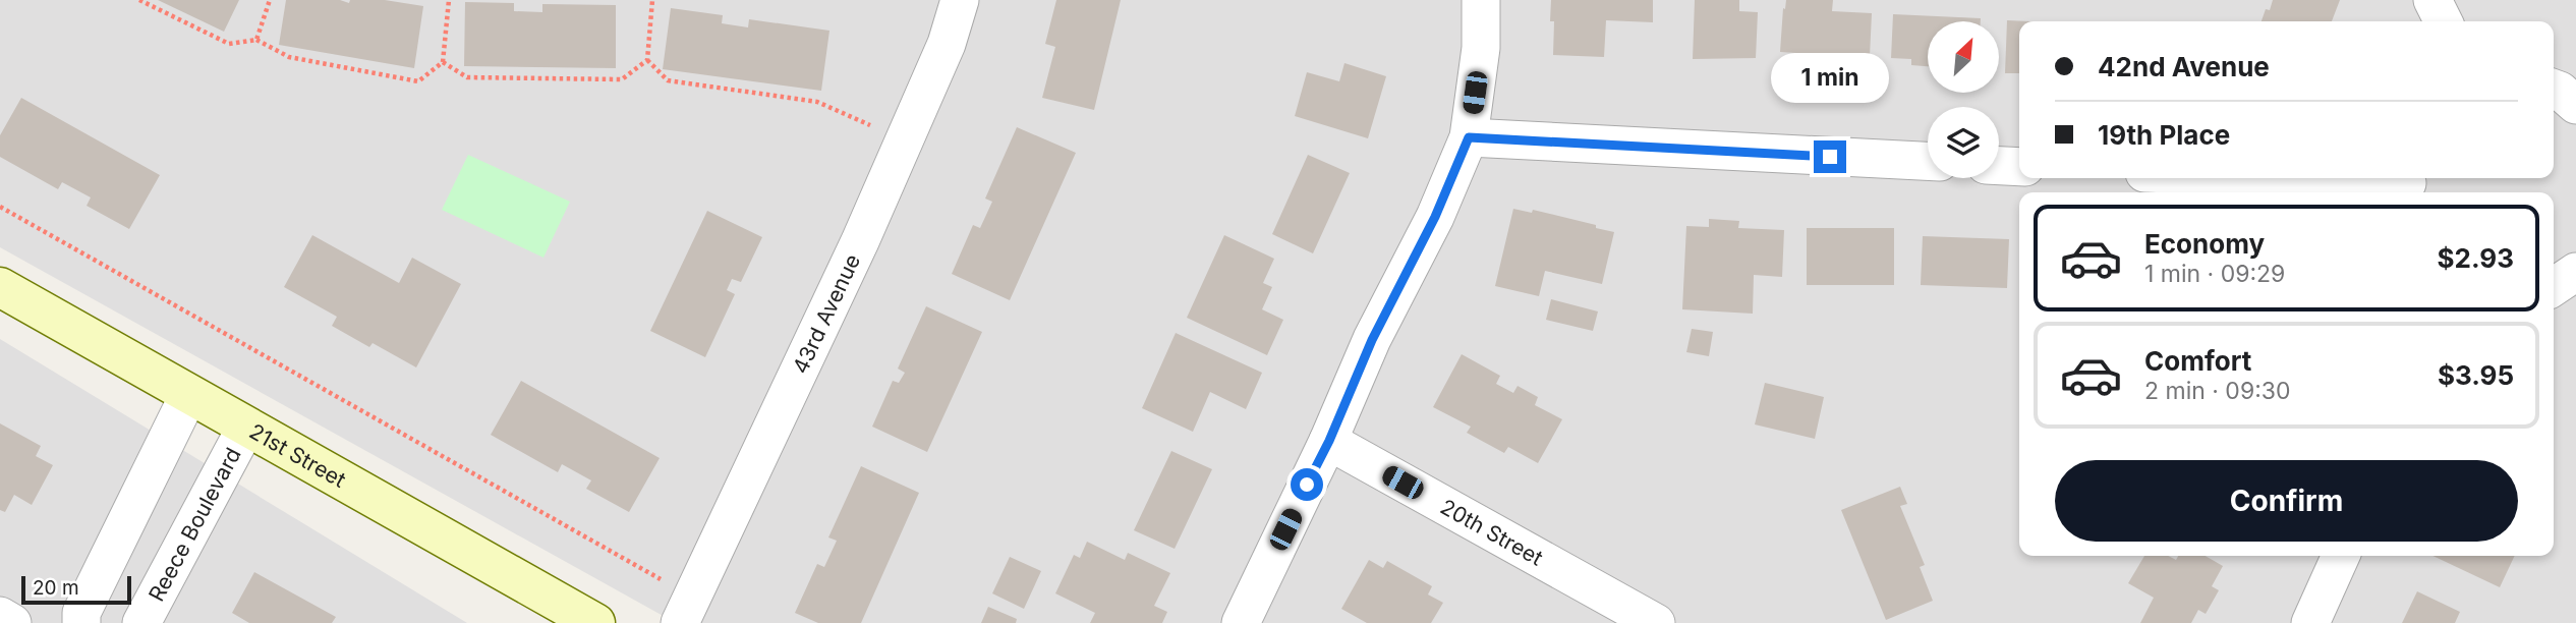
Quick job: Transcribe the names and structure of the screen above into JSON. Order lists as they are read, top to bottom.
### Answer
{
  "streets": {
    "street": [
      "43rd Avenue",
      "21st Street",
      "Reece Boulevard",
      "20th Street"
    ]
  },
  "crossings": [
    ["21st Street", "Reece Boulevard"]
  ],
  "scale_bar": "20 m",
  "north": "top right",
  "page": {
    "banner": ["42nd Avenue", "19th Place"],
    "bubble": "1 min",
    "list": [
      {
        "name": "Economy",
        "note": "1 min · 09:29",
        "value": "$2.93"
      },
      {
        "name": "Comfort",
        "note": "2 min · 09:30",
        "value": "$3.95"
      }
    ],
    "buttons": "Confirm",
    "scale": "20 m"
  }
}
